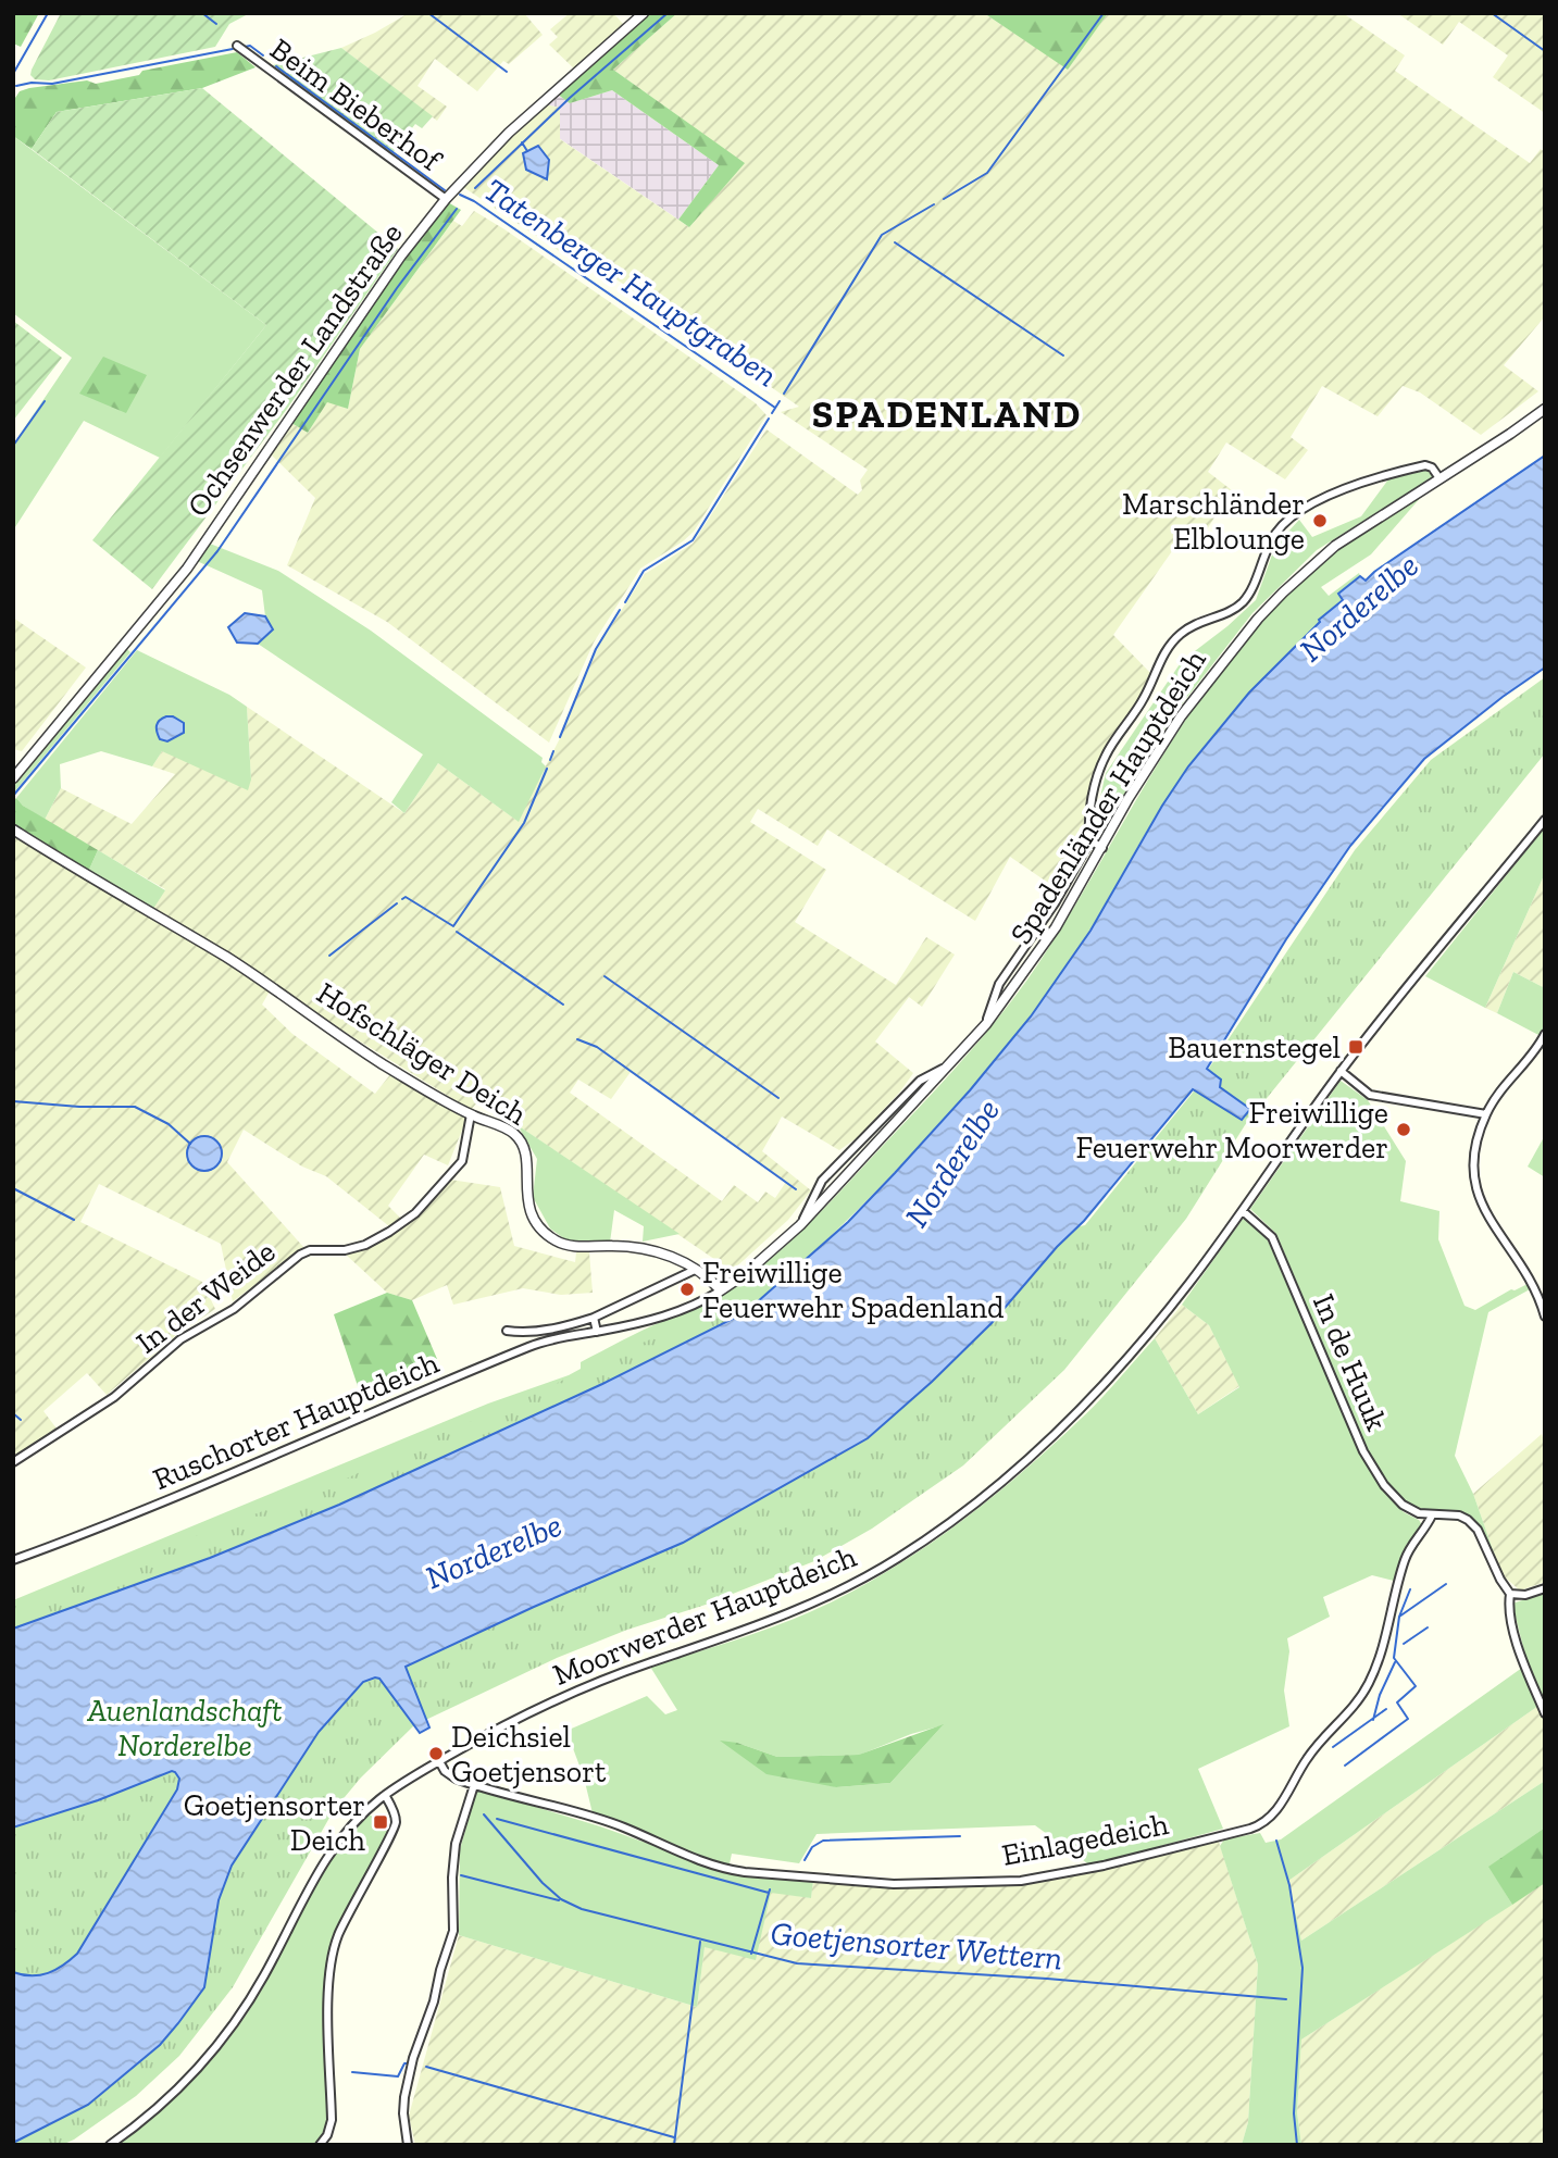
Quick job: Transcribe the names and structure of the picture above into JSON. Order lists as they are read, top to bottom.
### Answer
{
  "streets": {
    "street": [
      "Beim Bieberhof",
      "Ochsenwerder Landstraße",
      "Spadenländer Hauptdeich",
      "Hofschläger Deich",
      "In der Weide",
      "In de Huuk",
      "Ruschorter Hauptdeich",
      "Moorwerder Hauptdeich",
      "Einlagedeich"
    ]
  },
  "crossings": [
    ["Beim Bieberhof", "Ochsenwerder Landstraße"],
    ["Spadenländer Hauptdeich", "Hofschläger Deich"],
    ["Spadenländer Hauptdeich", "Ruschorter Hauptdeich"],
    ["Hofschläger Deich", "In der Weide"],
    ["Hofschläger Deich", "Ruschorter Hauptdeich"],
    ["In de Huuk", "Moorwerder Hauptdeich"],
    ["In de Huuk", "Einlagedeich"],
    ["Moorwerder Hauptdeich", "Einlagedeich"]
  ],
  "districts": ["SPADENLAND"],
  "water": ["Tatenberger Hauptgraben", "Norderelbe", "Goetjensorter Wettern"],
  "parks": ["Auenlandschaft Norderelbe"],
  "places": {
    "other": [
      "Marschländer Elblounge",
      "Freiwillige Feuerwehr Moorwerder",
      "Freiwillige Feuerwehr Spadenland",
      "Deichsiel Goetjensort"
    ],
    "transit": ["Bauernstegel", "Goetjensorter Deich"]
  }
}
